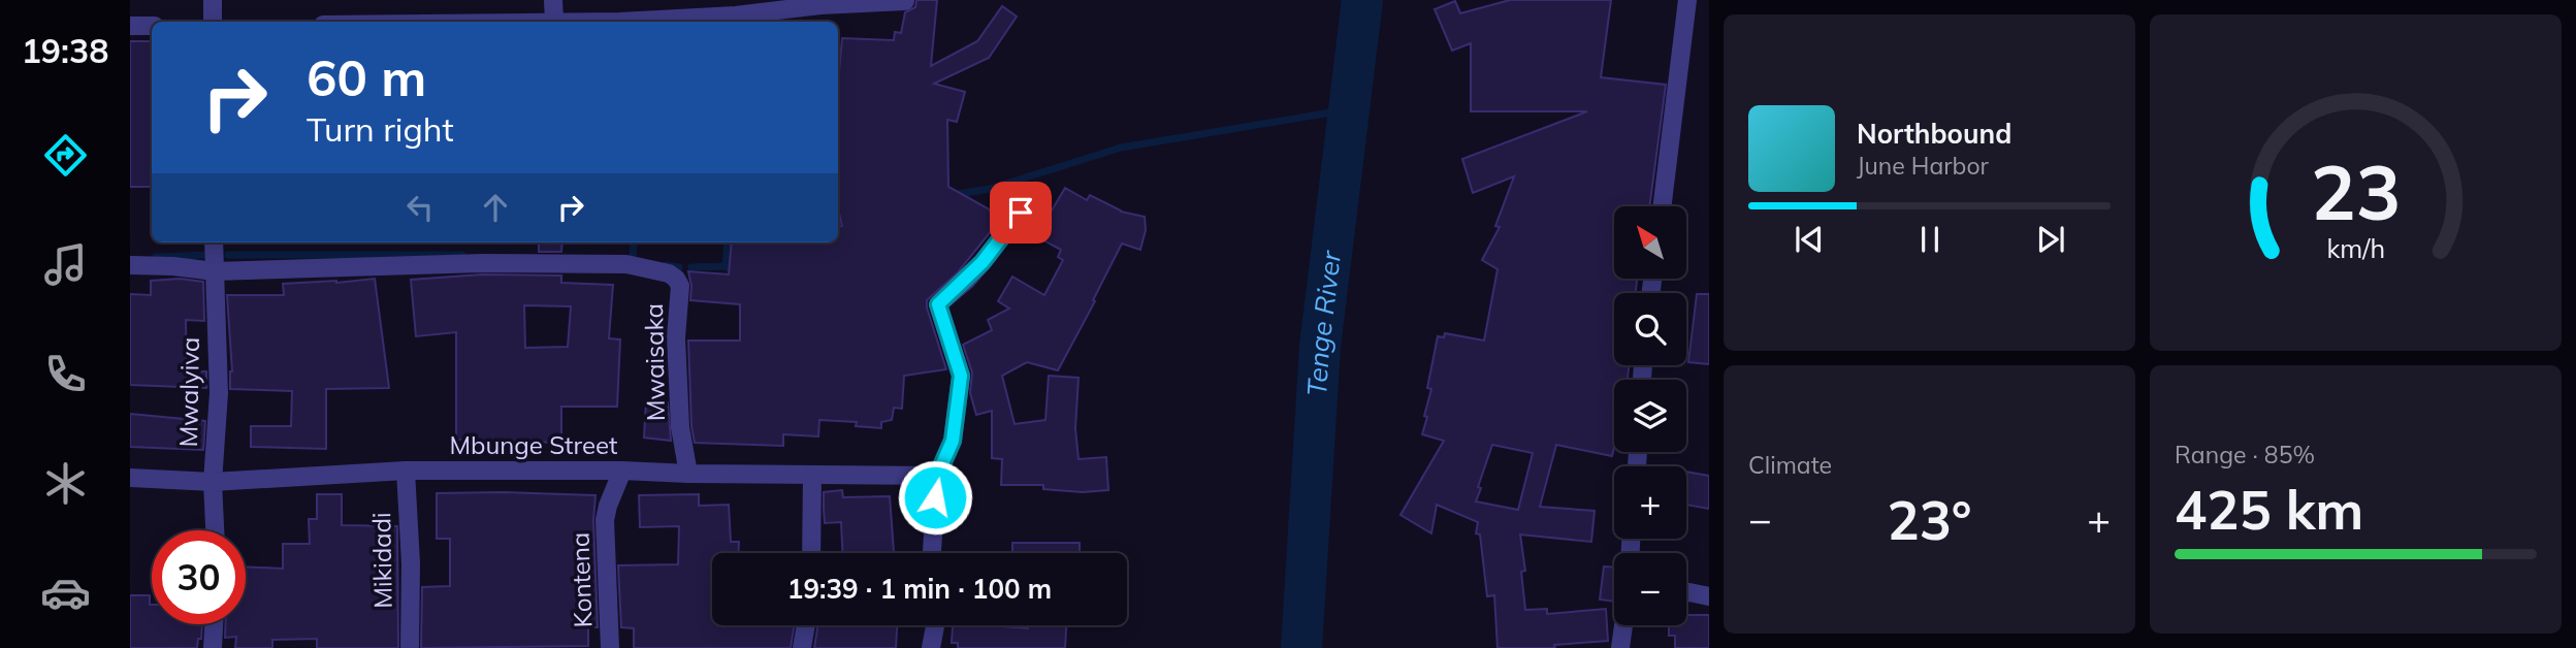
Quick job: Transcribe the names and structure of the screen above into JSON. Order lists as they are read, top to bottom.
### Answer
{
  "streets": {
    "street": [
      "Mwaisaka",
      "Mwalyiva",
      "Mbunge Street",
      "Mikidadi",
      "Kontena"
    ]
  },
  "crossings": [
    ["Mwaisaka", "Mwalyiva"],
    ["Mwaisaka", "Mbunge Street"],
    ["Mwalyiva", "Mbunge Street"],
    ["Mbunge Street", "Mikidadi"],
    ["Mbunge Street", "Kontena"]
  ],
  "water": ["Tenge River"],
  "north": "top left",
  "page": {
    "tabs": "19:38",
    "turn": ["60 m", "Turn right"],
    "song": ["Northbound", "June Harbor"],
    "map_buttons": ["+", "−"],
    "tile": [
      "Climate",
      ["Range · 85%", "425 km"]
    ],
    "heat": ["−", "23°", "+"],
    "limit": "30",
    "trip": "19:39 · 1 min · 100 m",
    "gauge": ["23", "km/h"]
  }
}
